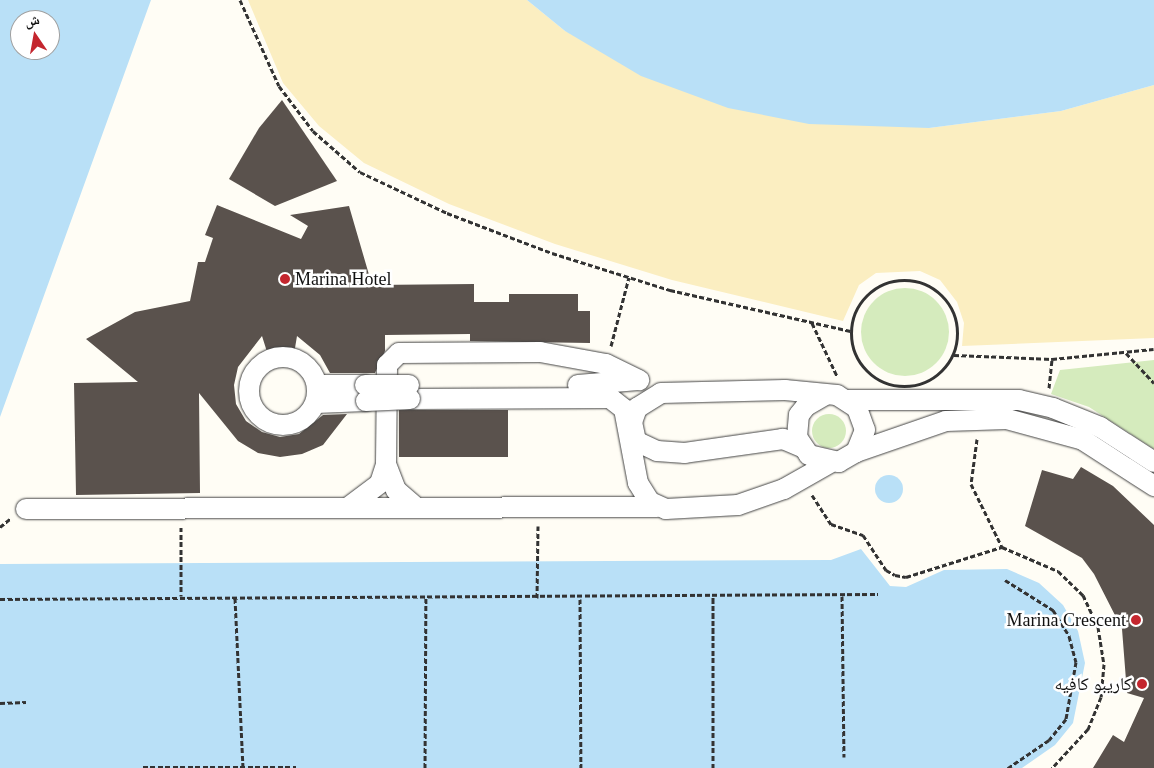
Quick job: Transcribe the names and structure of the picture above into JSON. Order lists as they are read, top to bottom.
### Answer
{
  "places": ["Marina Hotel", "Marina Crescent", "كاريبو كافيه"],
  "north": "top"
}
